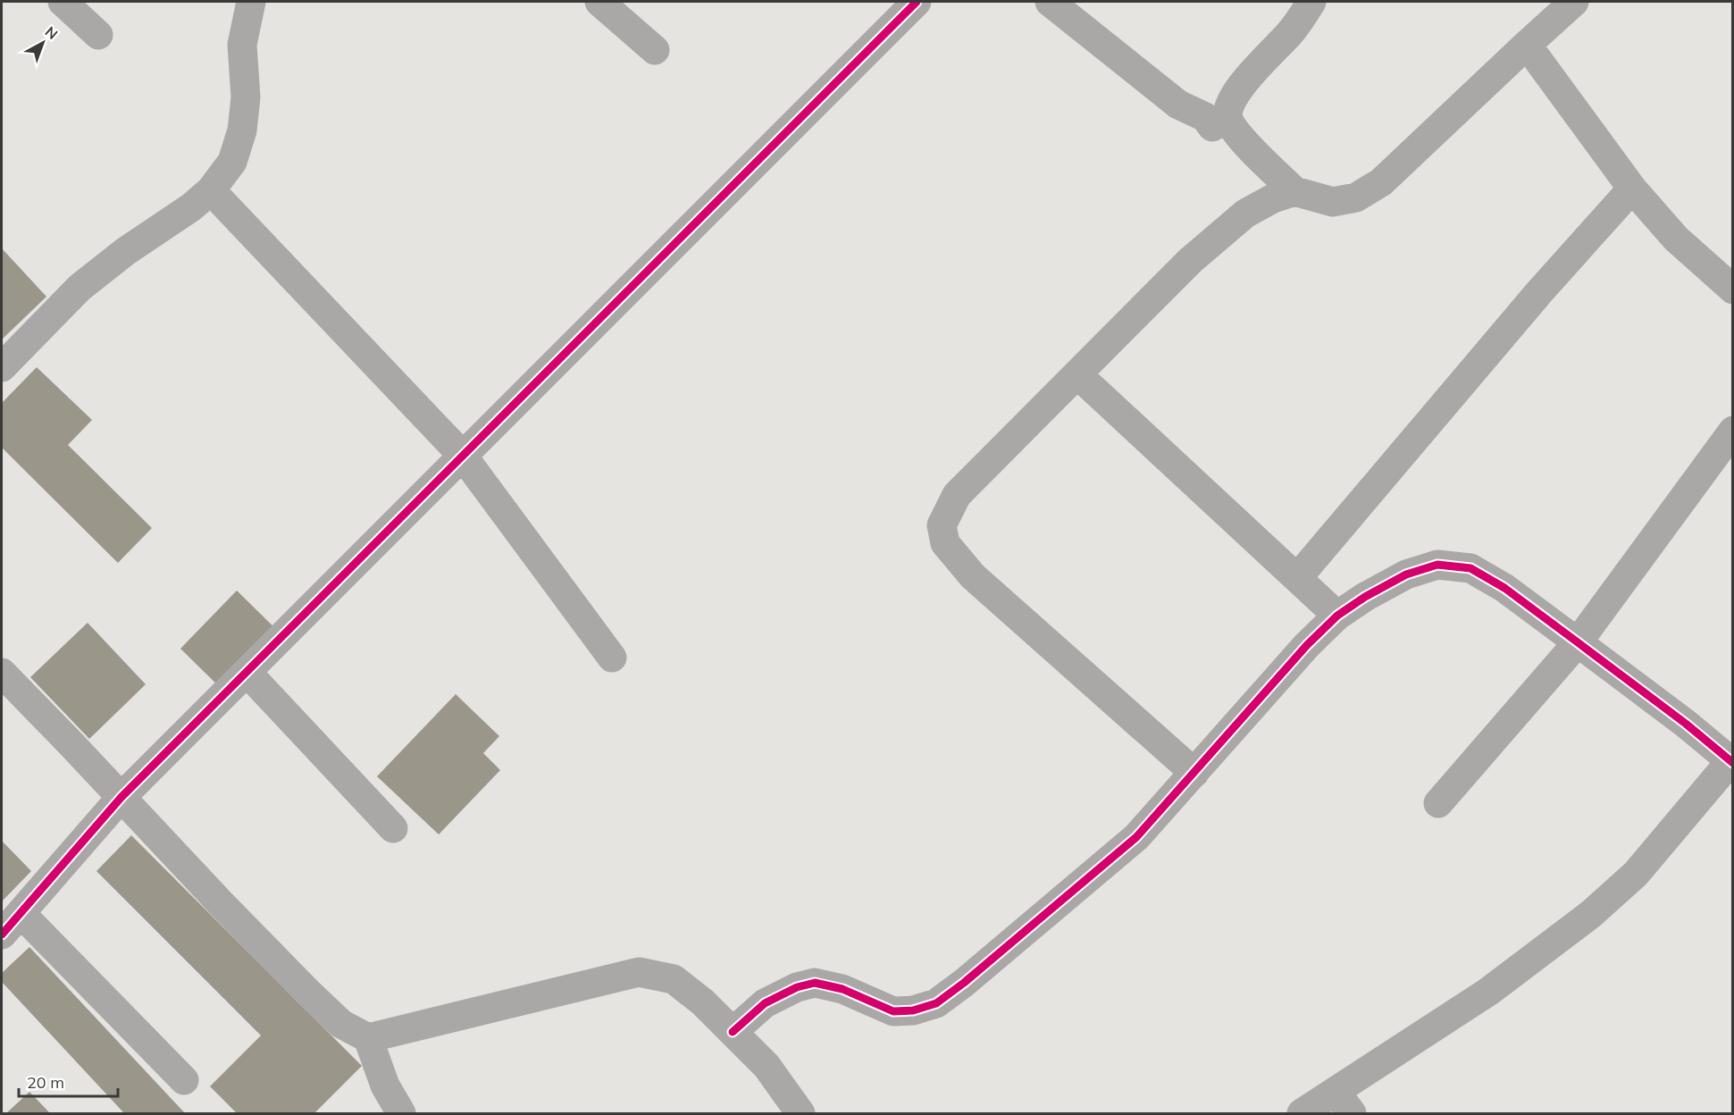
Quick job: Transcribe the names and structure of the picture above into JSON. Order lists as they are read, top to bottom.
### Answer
{
  "scale_bar": "20 m",
  "north": "top right"
}
